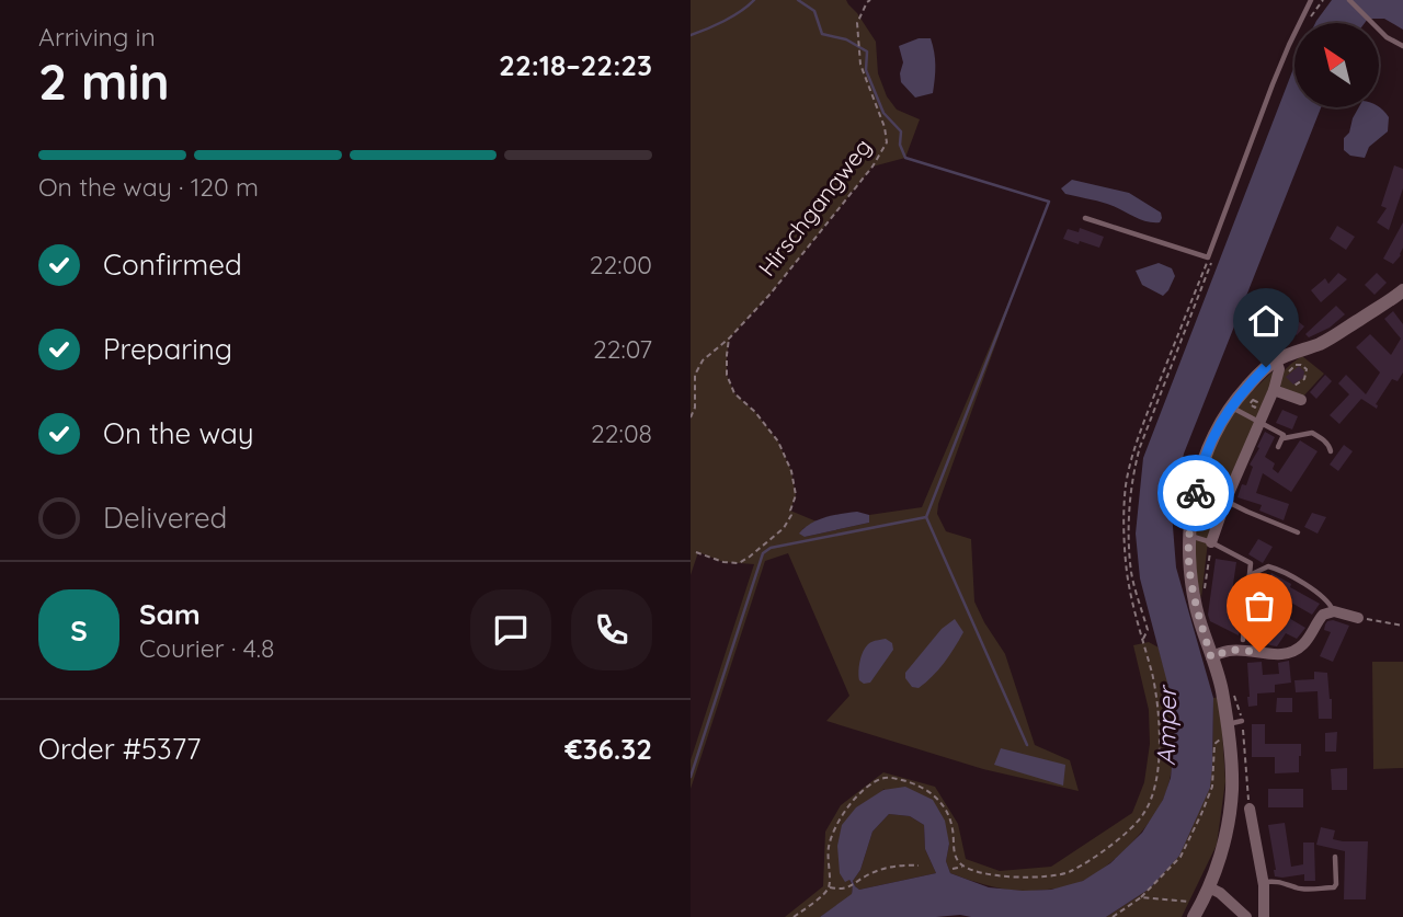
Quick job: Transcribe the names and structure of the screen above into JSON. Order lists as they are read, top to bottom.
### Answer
{
  "streets": {
    "path": ["Hirschgangweg"]
  },
  "water": ["Amper"],
  "north": "top left",
  "page": {
    "heading": ["2 min", "Arriving in", "22:18–22:23"],
    "panel": [
      "Sam",
      "Courier · 4.8",
      "Order #5377",
      "€36.32"
    ],
    "bar": "On the way · 120 m",
    "list": [
      ["Confirmed", "22:00"],
      ["Preparing", "22:07"],
      ["On the way", "22:08"],
      "Delivered"
    ],
    "round": "S"
  }
}
